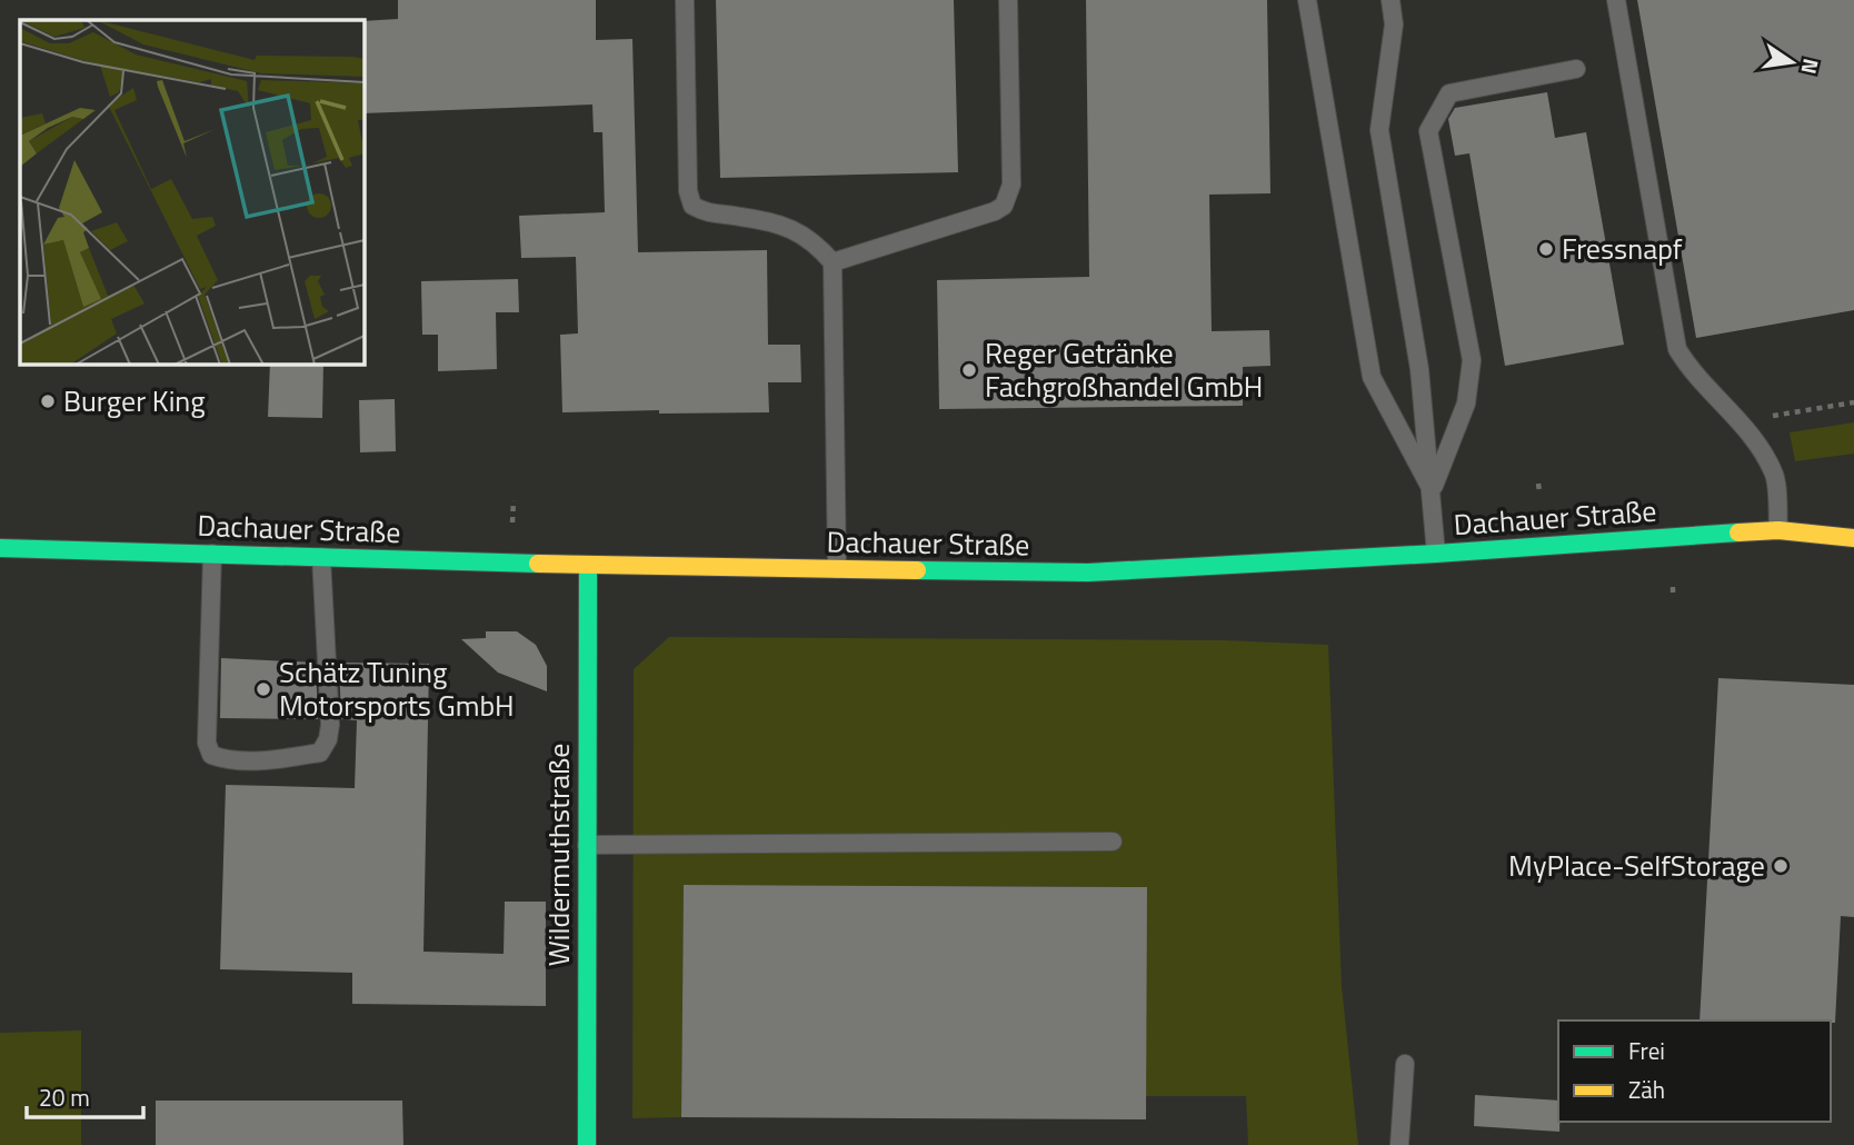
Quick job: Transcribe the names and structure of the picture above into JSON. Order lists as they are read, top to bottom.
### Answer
{
  "streets": {
    "main road": ["Dachauer Straße", "Wildermuthstraße"]
  },
  "crossings": [
    ["Dachauer Straße", "Wildermuthstraße"]
  ],
  "places": [
    "Fressnapf",
    "Reger Getränke Fachgroßhandel GmbH",
    "Burger King",
    "Schätz Tuning Motorsports GmbH",
    "MyPlace-SelfStorage"
  ],
  "legend": ["Frei", "Zäh"],
  "scale_bar": "20 m",
  "north": "right"
}
